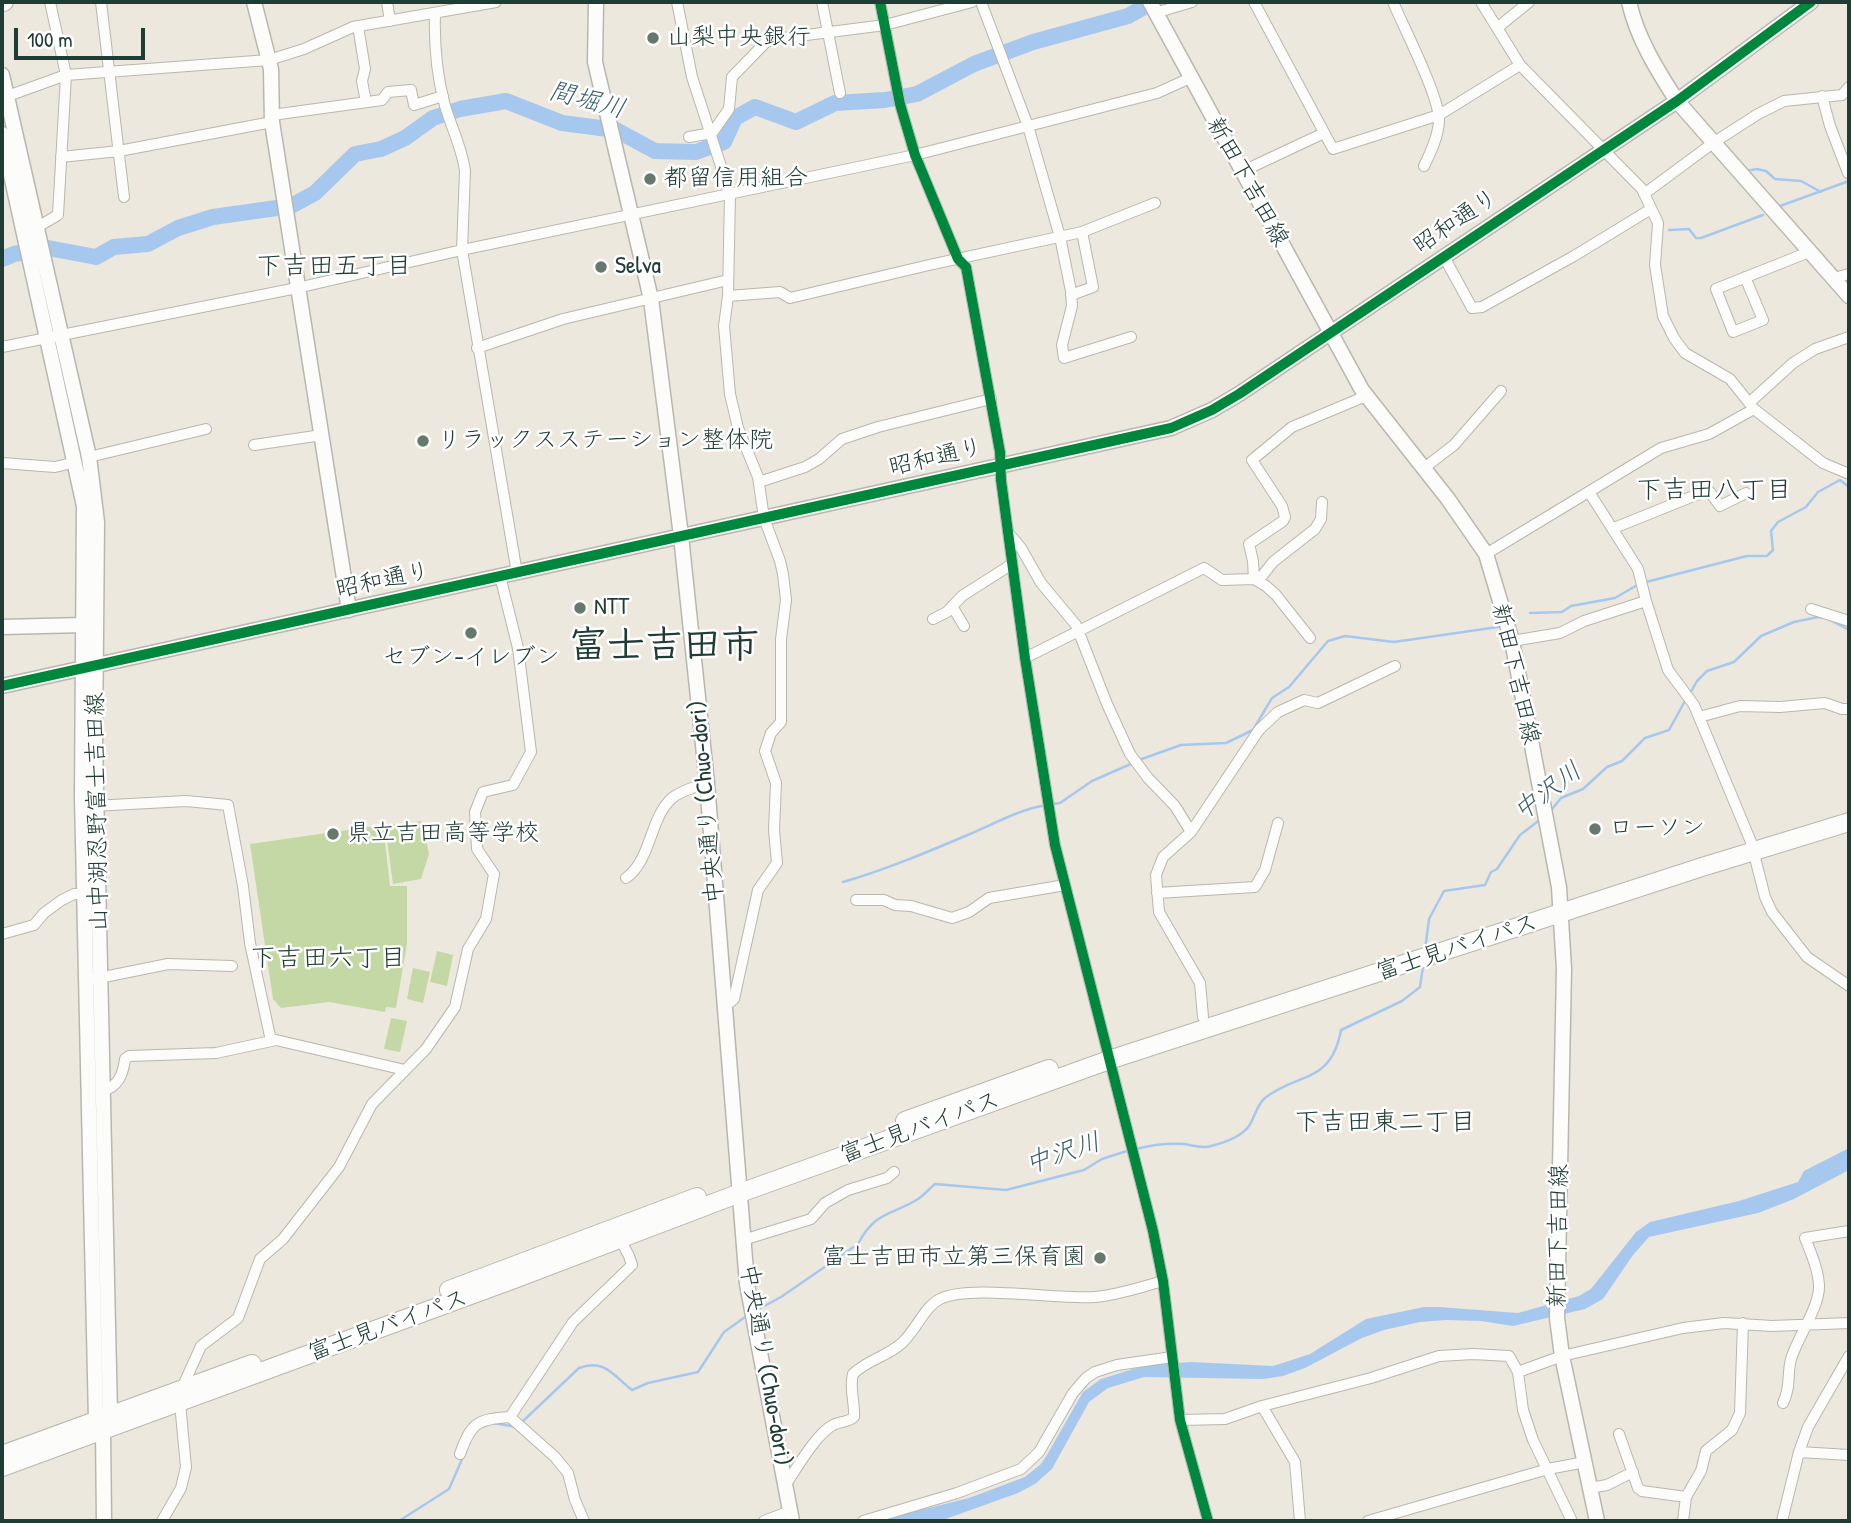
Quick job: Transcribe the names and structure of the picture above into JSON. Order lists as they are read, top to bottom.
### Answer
{
  "streets": {
    "highway": ["富士見バイパス"],
    "street": [
      "新田下吉田線",
      "昭和通り",
      "中央通り (Chuo-dori)",
      "山中湖忍野富士吉田線"
    ]
  },
  "crossings": [
    ["新田下吉田線", "昭和通り"],
    ["新田下吉田線", "富士見バイパス"],
    ["昭和通り", "中央通り (Chuo-dori)"],
    ["昭和通り", "山中湖忍野富士吉田線"],
    ["中央通り (Chuo-dori)", "富士見バイパス"],
    ["山中湖忍野富士吉田線", "富士見バイパス"]
  ],
  "districts": [
    "下吉田五丁目",
    "下吉田八丁目",
    "富士吉田市",
    "下吉田六丁目",
    "下吉田東二丁目"
  ],
  "water": ["間堀川", "中沢川"],
  "places": [
    "山梨中央銀行",
    "都留信用組合",
    "Selva",
    "リラックスステーション整体院",
    "NTT",
    "セブン-イレブン",
    "ローソン",
    "県立吉田高等学校",
    "富士吉田市立第三保育園"
  ],
  "scale_bar": "100 m"
}
